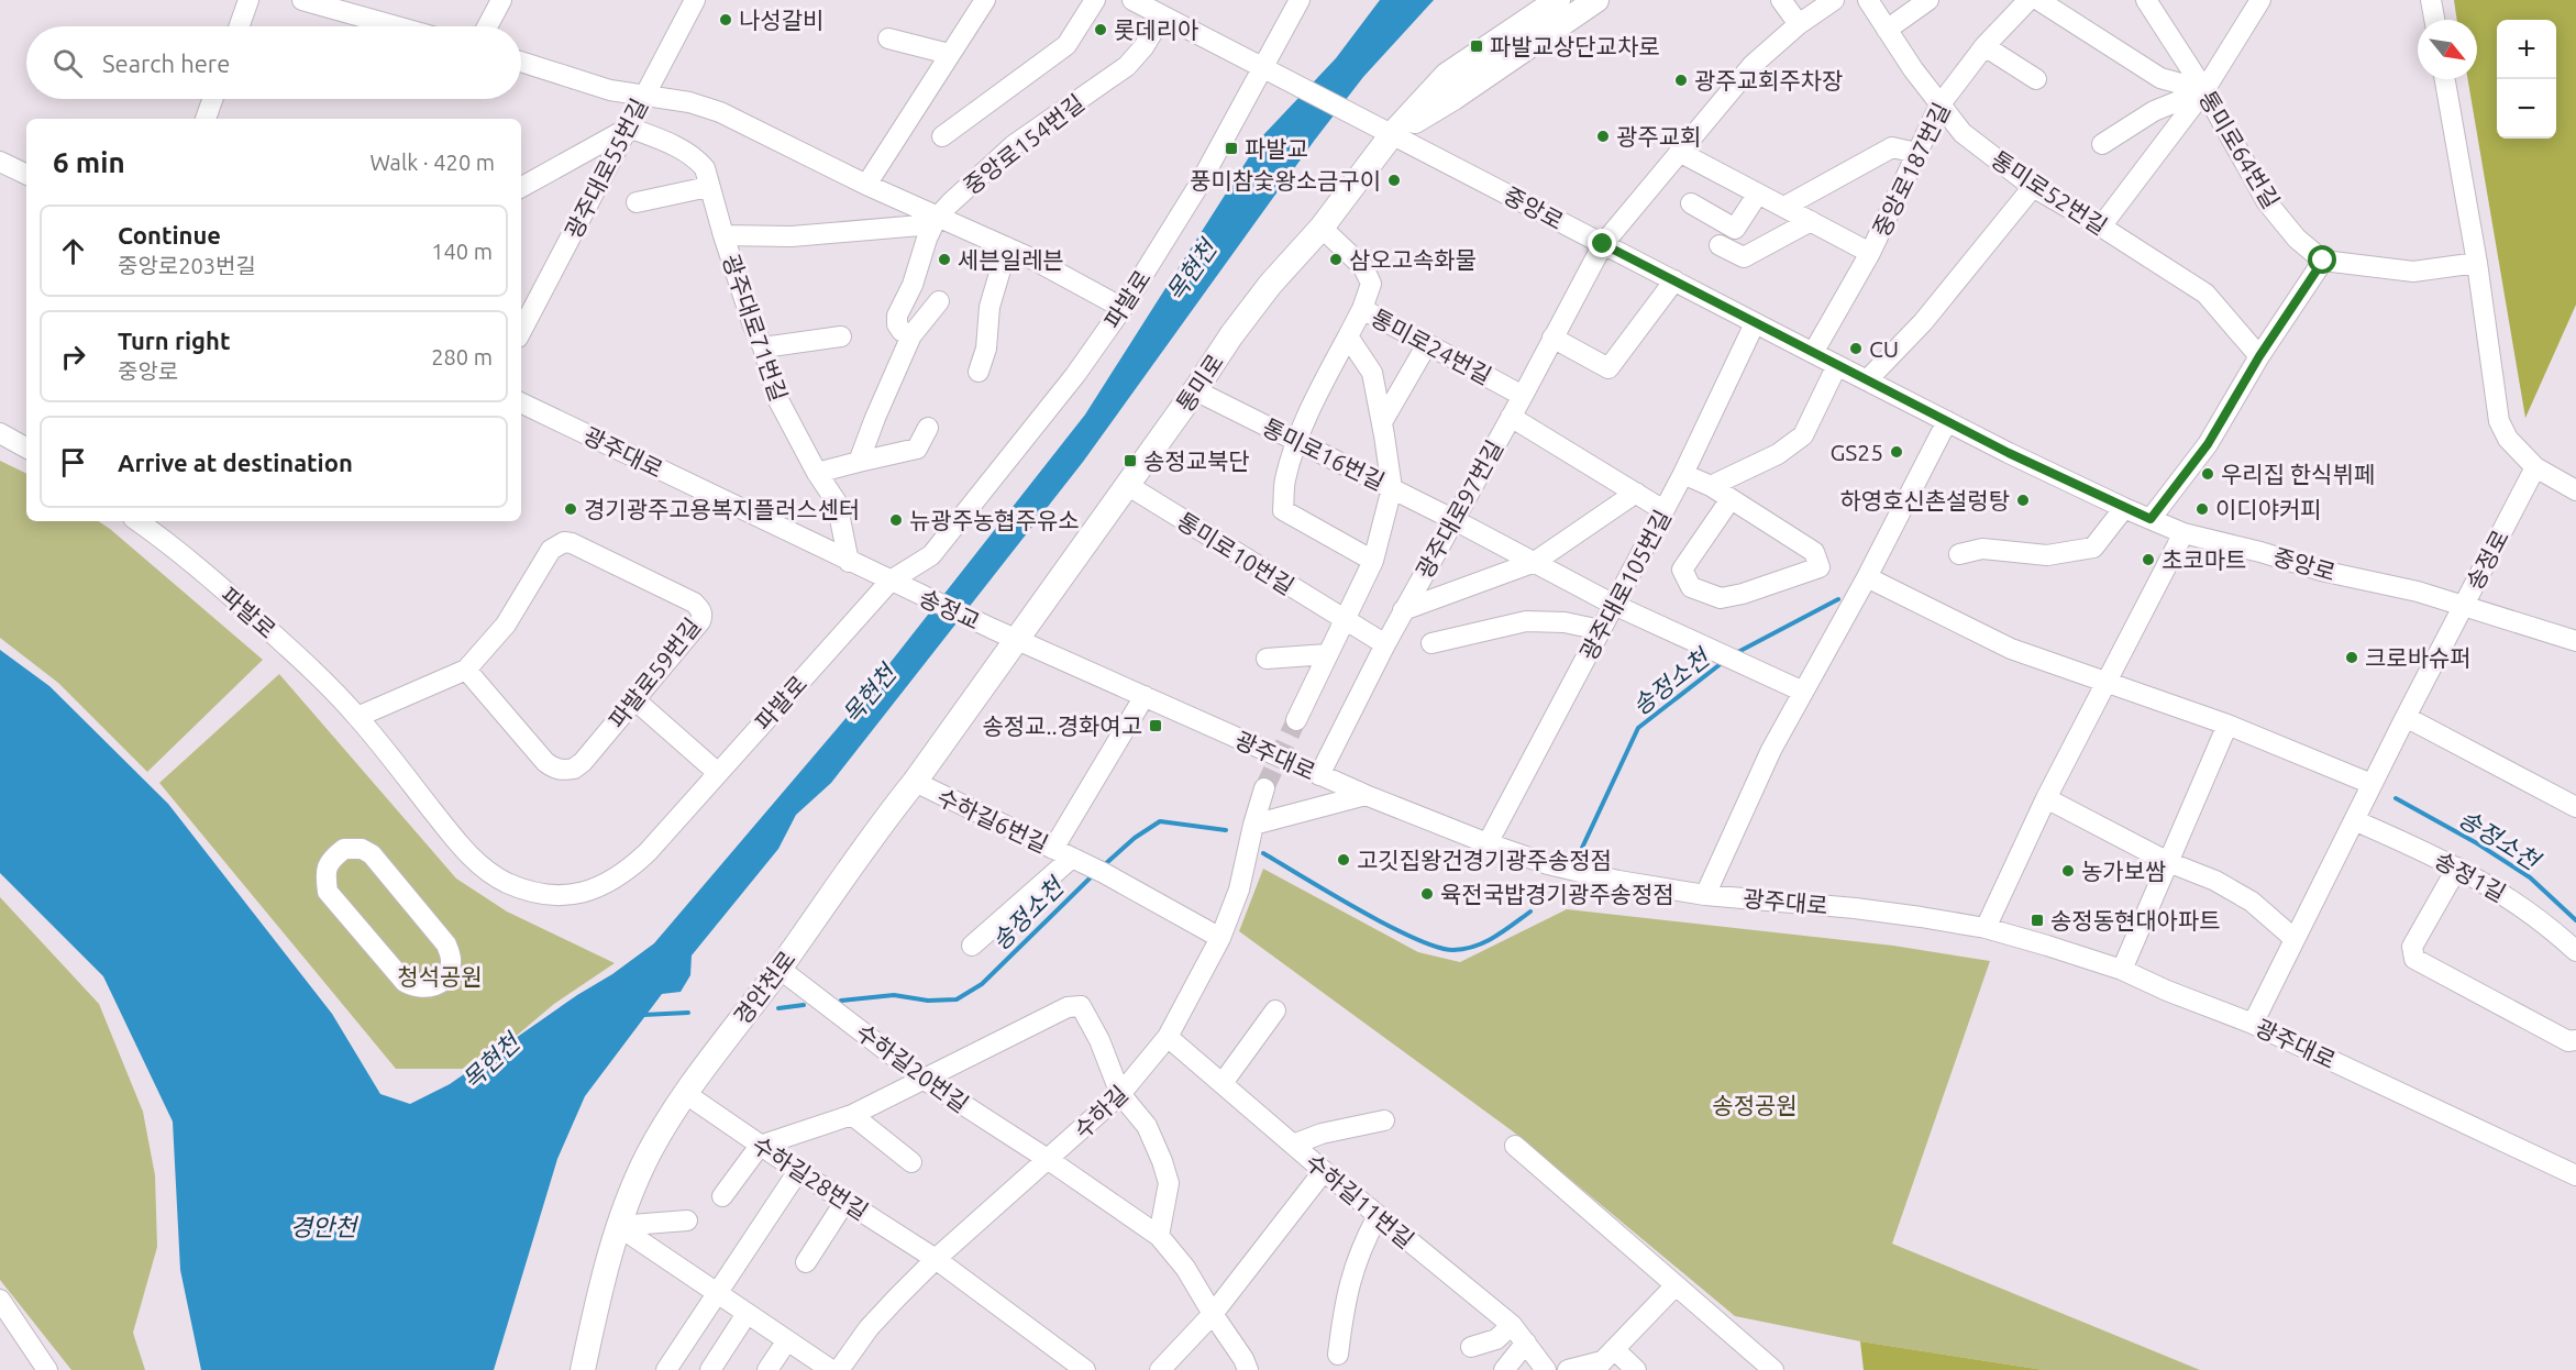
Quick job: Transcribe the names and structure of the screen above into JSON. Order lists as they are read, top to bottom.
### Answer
{
  "streets": {
    "main road": ["통미로", "경안천로"],
    "street": [
      "중앙로154번길",
      "통미로64번길",
      "광주대로55번길",
      "중앙로187번길",
      "통미로52번길",
      "중앙로",
      "파발로",
      "광주대로71번길",
      "통미로24번길",
      "광주대로",
      "통미로16번길",
      "광주대로97번길",
      "통미로10번길",
      "송정로",
      "광주대로105번길",
      "송정교",
      "파발로59번길",
      "수하길6번길",
      "송정1길",
      "수하길20번길",
      "수하길",
      "수하길28번길",
      "수하길11번길"
    ]
  },
  "crossings": [
    ["광주대로55번길", "광주대로71번길"],
    ["중앙로187번길", "통미로52번길"],
    ["중앙로187번길", "중앙로"],
    ["중앙로", "파발로"],
    ["중앙로", "통미로"],
    ["중앙로", "광주대로97번길"],
    ["중앙로", "송정로"],
    ["중앙로", "광주대로105번길"],
    ["파발로", "광주대로"],
    ["파발로", "송정교"],
    ["파발로", "파발로59번길"],
    ["광주대로71번길", "광주대로"],
    ["통미로24번길", "통미로"],
    ["통미로24번길", "광주대로97번길"],
    ["통미로", "광주대로"],
    ["통미로", "통미로16번길"],
    ["통미로", "통미로10번길"],
    ["통미로", "경안천로"],
    ["광주대로", "광주대로97번길"],
    ["광주대로", "송정로"],
    ["광주대로", "광주대로105번길"],
    ["광주대로", "송정교"],
    ["광주대로", "경안천로"],
    ["통미로16번길", "광주대로97번길"],
    ["통미로16번길", "광주대로105번길"],
    ["광주대로97번길", "통미로10번길"],
    ["송정로", "송정1길"],
    ["수하길6번길", "경안천로"],
    ["수하길6번길", "수하길"],
    ["경안천로", "수하길20번길"],
    ["경안천로", "수하길28번길"],
    ["수하길20번길", "수하길"],
    ["수하길", "수하길28번길"],
    ["수하길", "수하길11번길"]
  ],
  "water": ["목현천", "송정소천", "경안천"],
  "parks": ["청석공원", "송정공원"],
  "places": {
    "other": [
      "나성갈비",
      "롯데리아",
      "광주교회주차장",
      "광주교회",
      "풍미참숯왕소금구이",
      "세븐일레븐",
      "삼오고속화물",
      "CU",
      "GS25",
      "우리집 한식뷔페",
      "하영호신촌설렁탕",
      "경기광주고용복지플러스센터",
      "이디야커피",
      "뉴광주농협주유소",
      "초코마트",
      "크로바슈퍼",
      "고깃집왕건경기광주송정점",
      "농가보쌈",
      "육전국밥경기광주송정점"
    ],
    "transit": [
      "파발교상단교차로",
      "파발교",
      "송정교북단",
      "송정교..경화여고",
      "송정동현대아파트"
    ]
  },
  "north": "bottom right",
  "page": {
    "map_buttons": ["+", "−"],
    "search": "Search here",
    "heading": ["6 min", "Walk · 420 m"],
    "list": [
      ["Continue", "중앙로203번길", "140 m"],
      ["Turn right", "중앙로", "280 m"],
      "Arrive at destination"
    ]
  }
}
